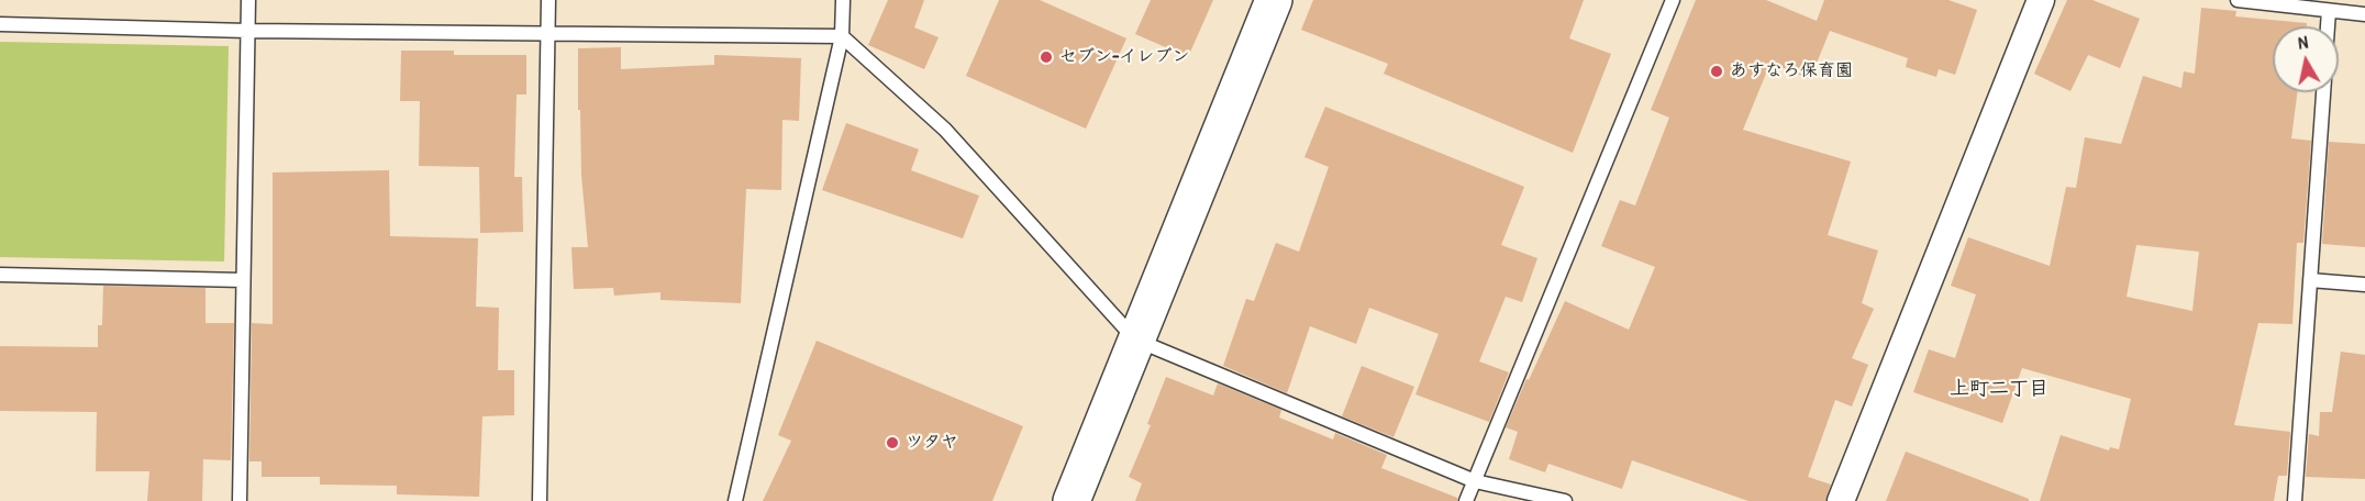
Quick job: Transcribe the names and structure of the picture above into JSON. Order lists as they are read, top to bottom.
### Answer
{
  "districts": ["上町二丁目"],
  "places": ["セブン-イレブン", "あすなろ保育園", "ツタヤ"],
  "north": "top"
}
